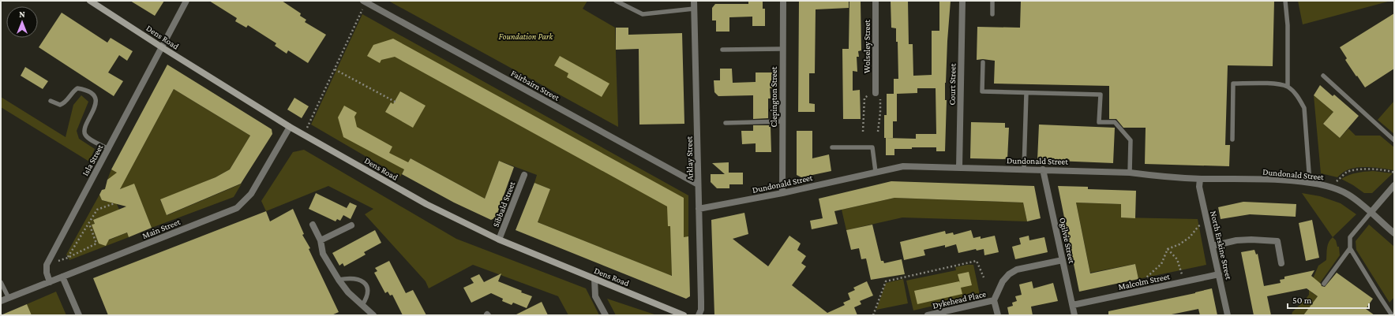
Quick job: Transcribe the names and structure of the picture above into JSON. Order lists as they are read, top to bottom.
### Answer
{
  "streets": {
    "main road": ["Dens Road"],
    "street": [
      "Wolseley Street",
      "Court Street",
      "Fairbairn Street",
      "Clepington Street",
      "Arklay Street",
      "Isla Street",
      "Dundonald Street",
      "Sibbald Street",
      "Main Street",
      "Ogilvie Street",
      "North Erskine Street",
      "Malcolm Street",
      "Dykehead Place"
    ]
  },
  "crossings": [
    ["Dens Road", "Isla Street"],
    ["Dens Road", "Sibbald Street"],
    ["Dens Road", "Main Street"],
    ["Court Street", "Dundonald Street"],
    ["Fairbairn Street", "Arklay Street"],
    ["Clepington Street", "Dundonald Street"],
    ["Arklay Street", "Dundonald Street"],
    ["Dundonald Street", "Ogilvie Street"],
    ["Dundonald Street", "North Erskine Street"],
    ["Ogilvie Street", "Malcolm Street"],
    ["Ogilvie Street", "Dykehead Place"],
    ["North Erskine Street", "Malcolm Street"]
  ],
  "parks": ["Foundation Park"],
  "scale_bar": "50 m",
  "north": "top"
}
